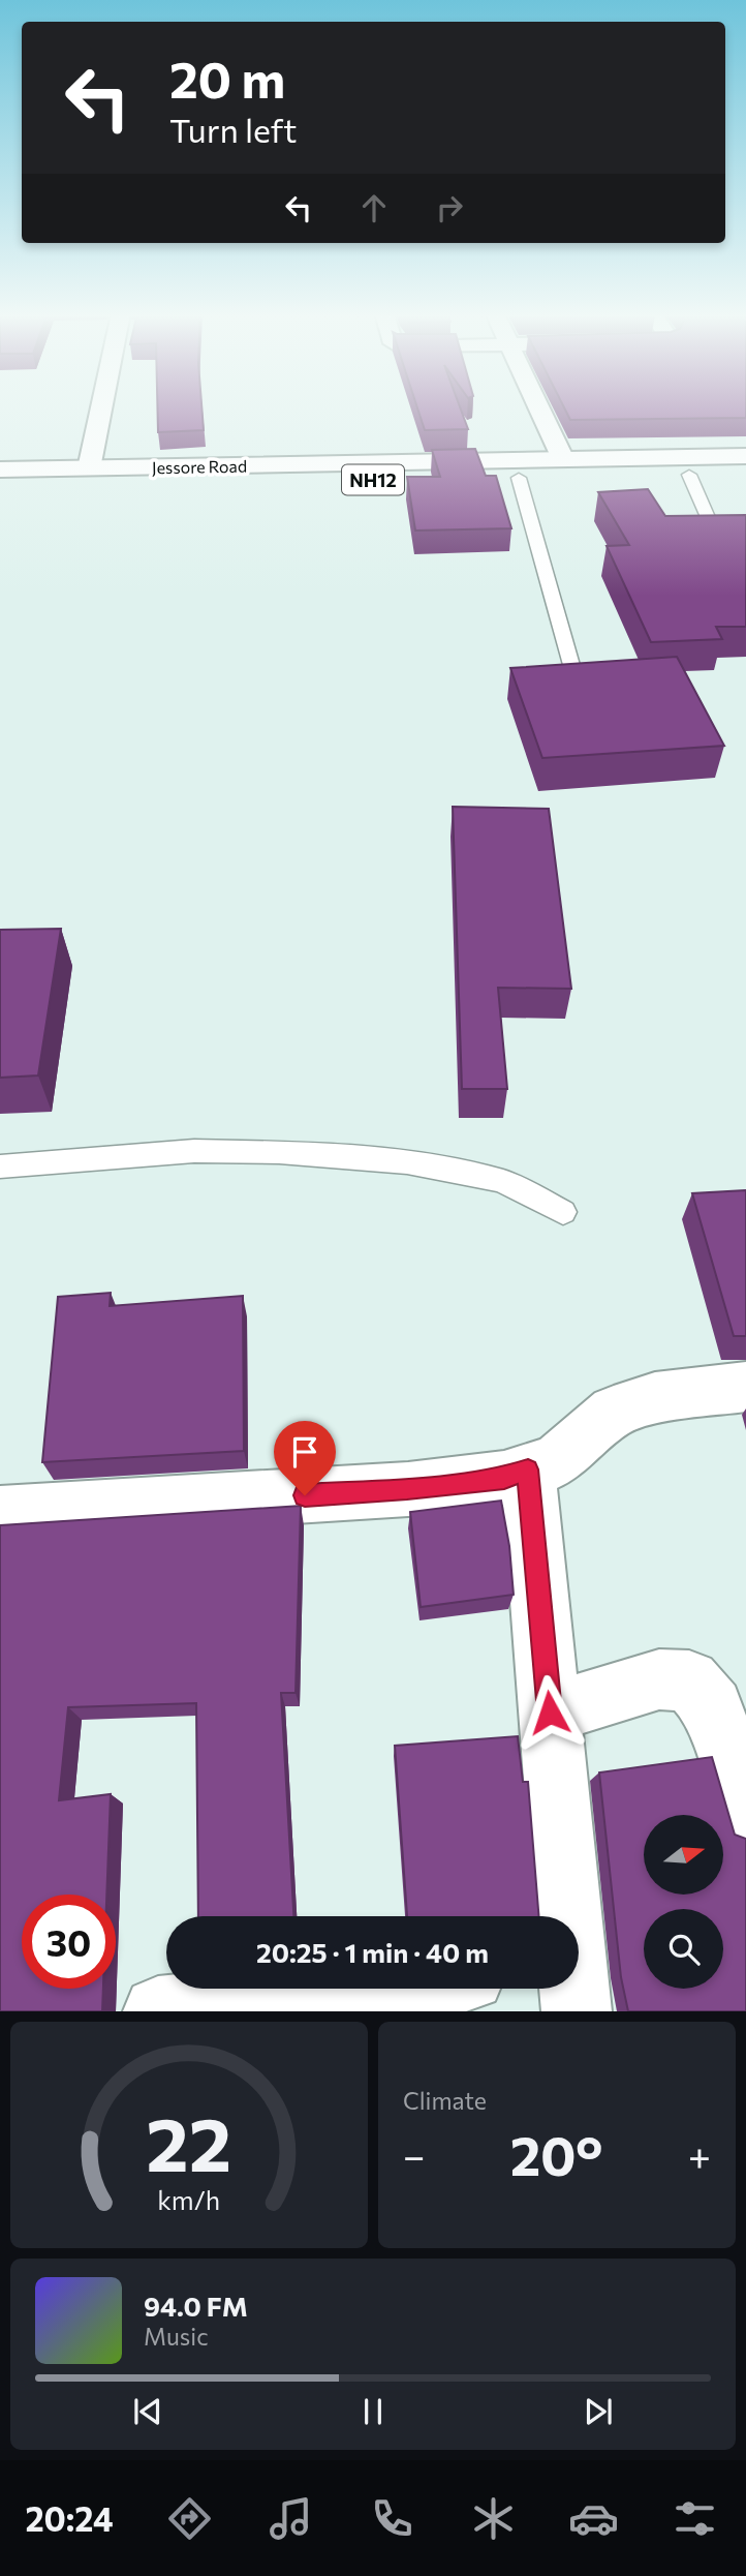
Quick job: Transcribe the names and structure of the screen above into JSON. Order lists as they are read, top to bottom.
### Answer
{
  "streets": {
    "main road": ["Jessore Road", "NH12"]
  },
  "north": "right",
  "page": {
    "turn": ["20 m", "Turn left"],
    "limit": "30",
    "trip": "20:25 · 1 min · 40 m",
    "tile": "Climate",
    "heat": ["−", "20°", "+"],
    "song": ["94.0 FM", "Music"],
    "tabs": "20:24",
    "gauge": ["22", "km/h"]
  }
}
